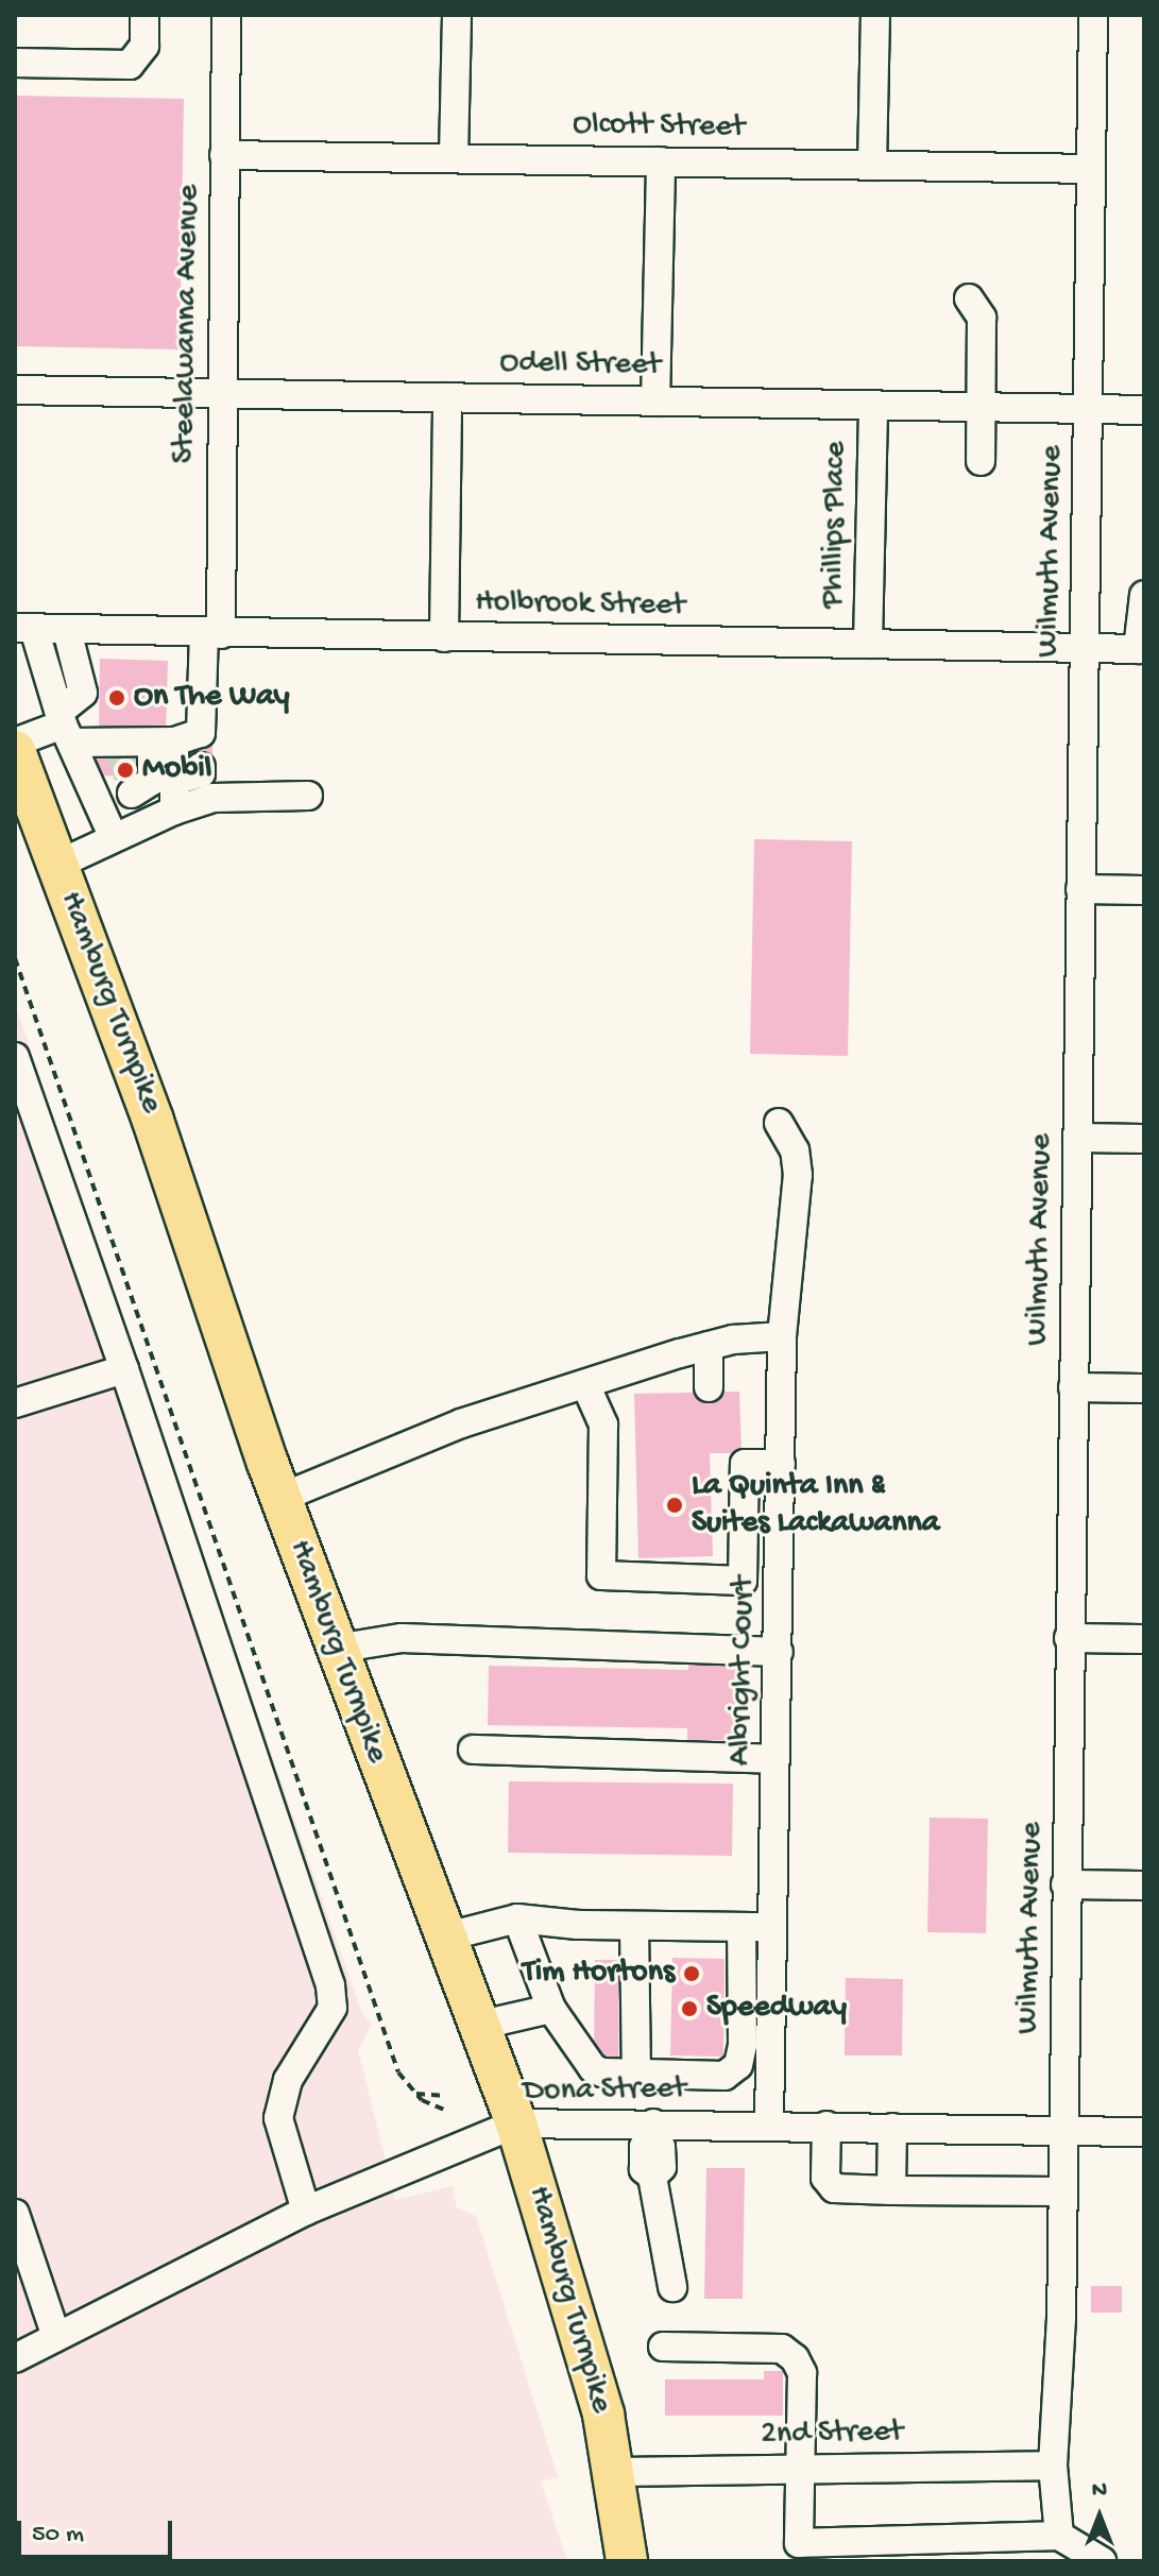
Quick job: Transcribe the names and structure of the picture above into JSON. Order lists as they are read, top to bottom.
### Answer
{
  "streets": {
    "highway": ["Hamburg Turnpike"],
    "street": [
      "Olcott Street",
      "Steelawanna Avenue",
      "Odell Street",
      "Phillips Place",
      "Wilmuth Avenue",
      "Holbrook Street",
      "Albright Court",
      "Dona Street",
      "2nd Street"
    ]
  },
  "crossings": [
    ["Olcott Street", "Steelawanna Avenue"],
    ["Olcott Street", "Wilmuth Avenue"],
    ["Steelawanna Avenue", "Odell Street"],
    ["Steelawanna Avenue", "Holbrook Street"],
    ["Odell Street", "Phillips Place"],
    ["Odell Street", "Wilmuth Avenue"],
    ["Phillips Place", "Holbrook Street"],
    ["Wilmuth Avenue", "Holbrook Street"],
    ["Wilmuth Avenue", "Dona Street"],
    ["Wilmuth Avenue", "2nd Street"],
    ["Hamburg Turnpike", "Dona Street"],
    ["Hamburg Turnpike", "2nd Street"],
    ["Albright Court", "Dona Street"]
  ],
  "places": [
    "On The Way",
    "Mobil",
    "La Quinta Inn & Suites Lackawanna",
    "Tim Hortons",
    "Speedway"
  ],
  "scale_bar": "50 m",
  "north": "top"
}
